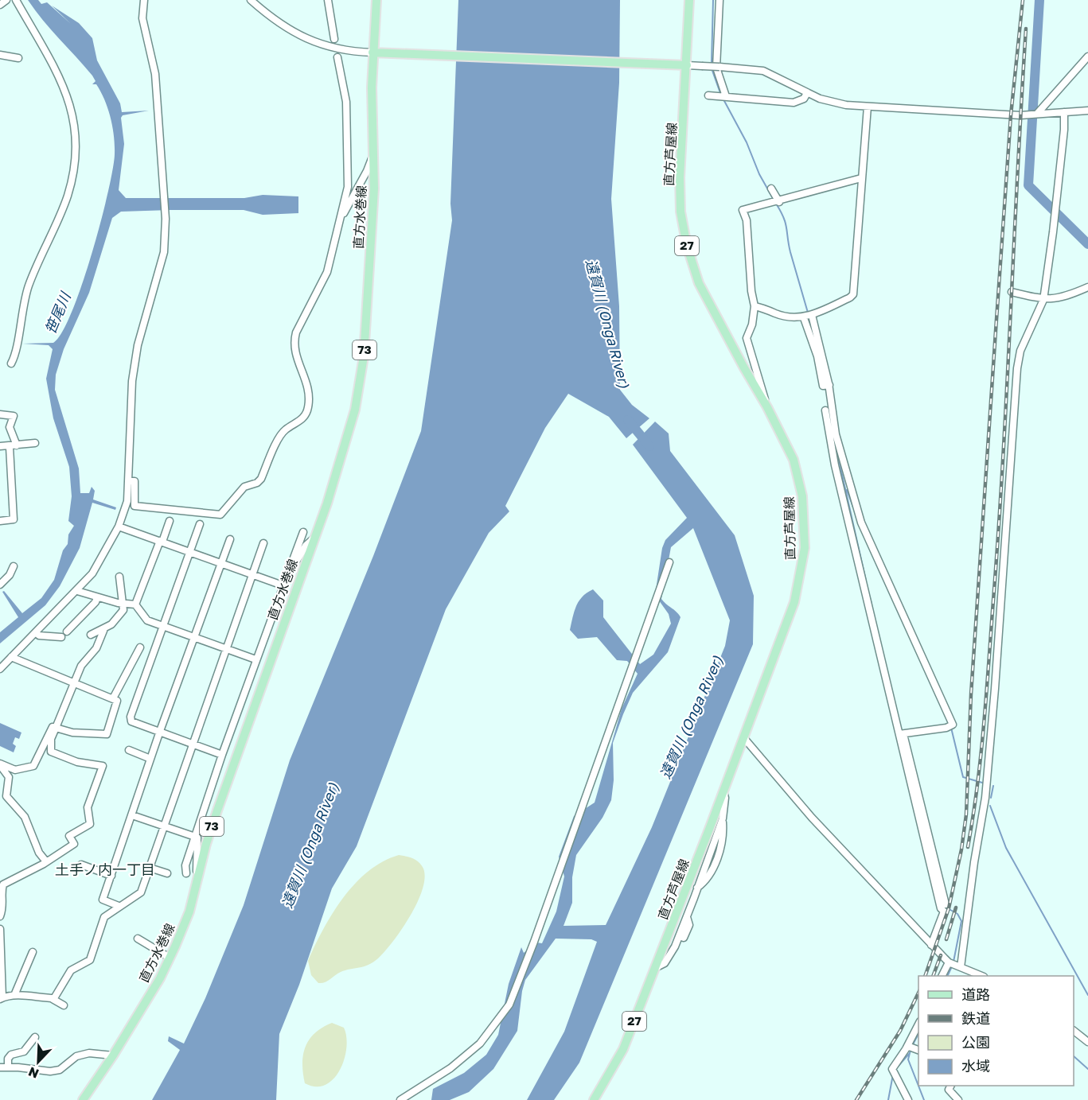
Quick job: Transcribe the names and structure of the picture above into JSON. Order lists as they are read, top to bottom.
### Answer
{
  "streets": {
    "main road": [
      "直方芦屋線",
      "直方水巻線",
      "27",
      "73"
    ]
  },
  "districts": ["土手ノ内一丁目"],
  "water": ["笹尾川", "遠賀川 (Onga River)"],
  "legend": [
    "道路",
    "鉄道",
    "公園",
    "水域"
  ],
  "north": "bottom left"
}
